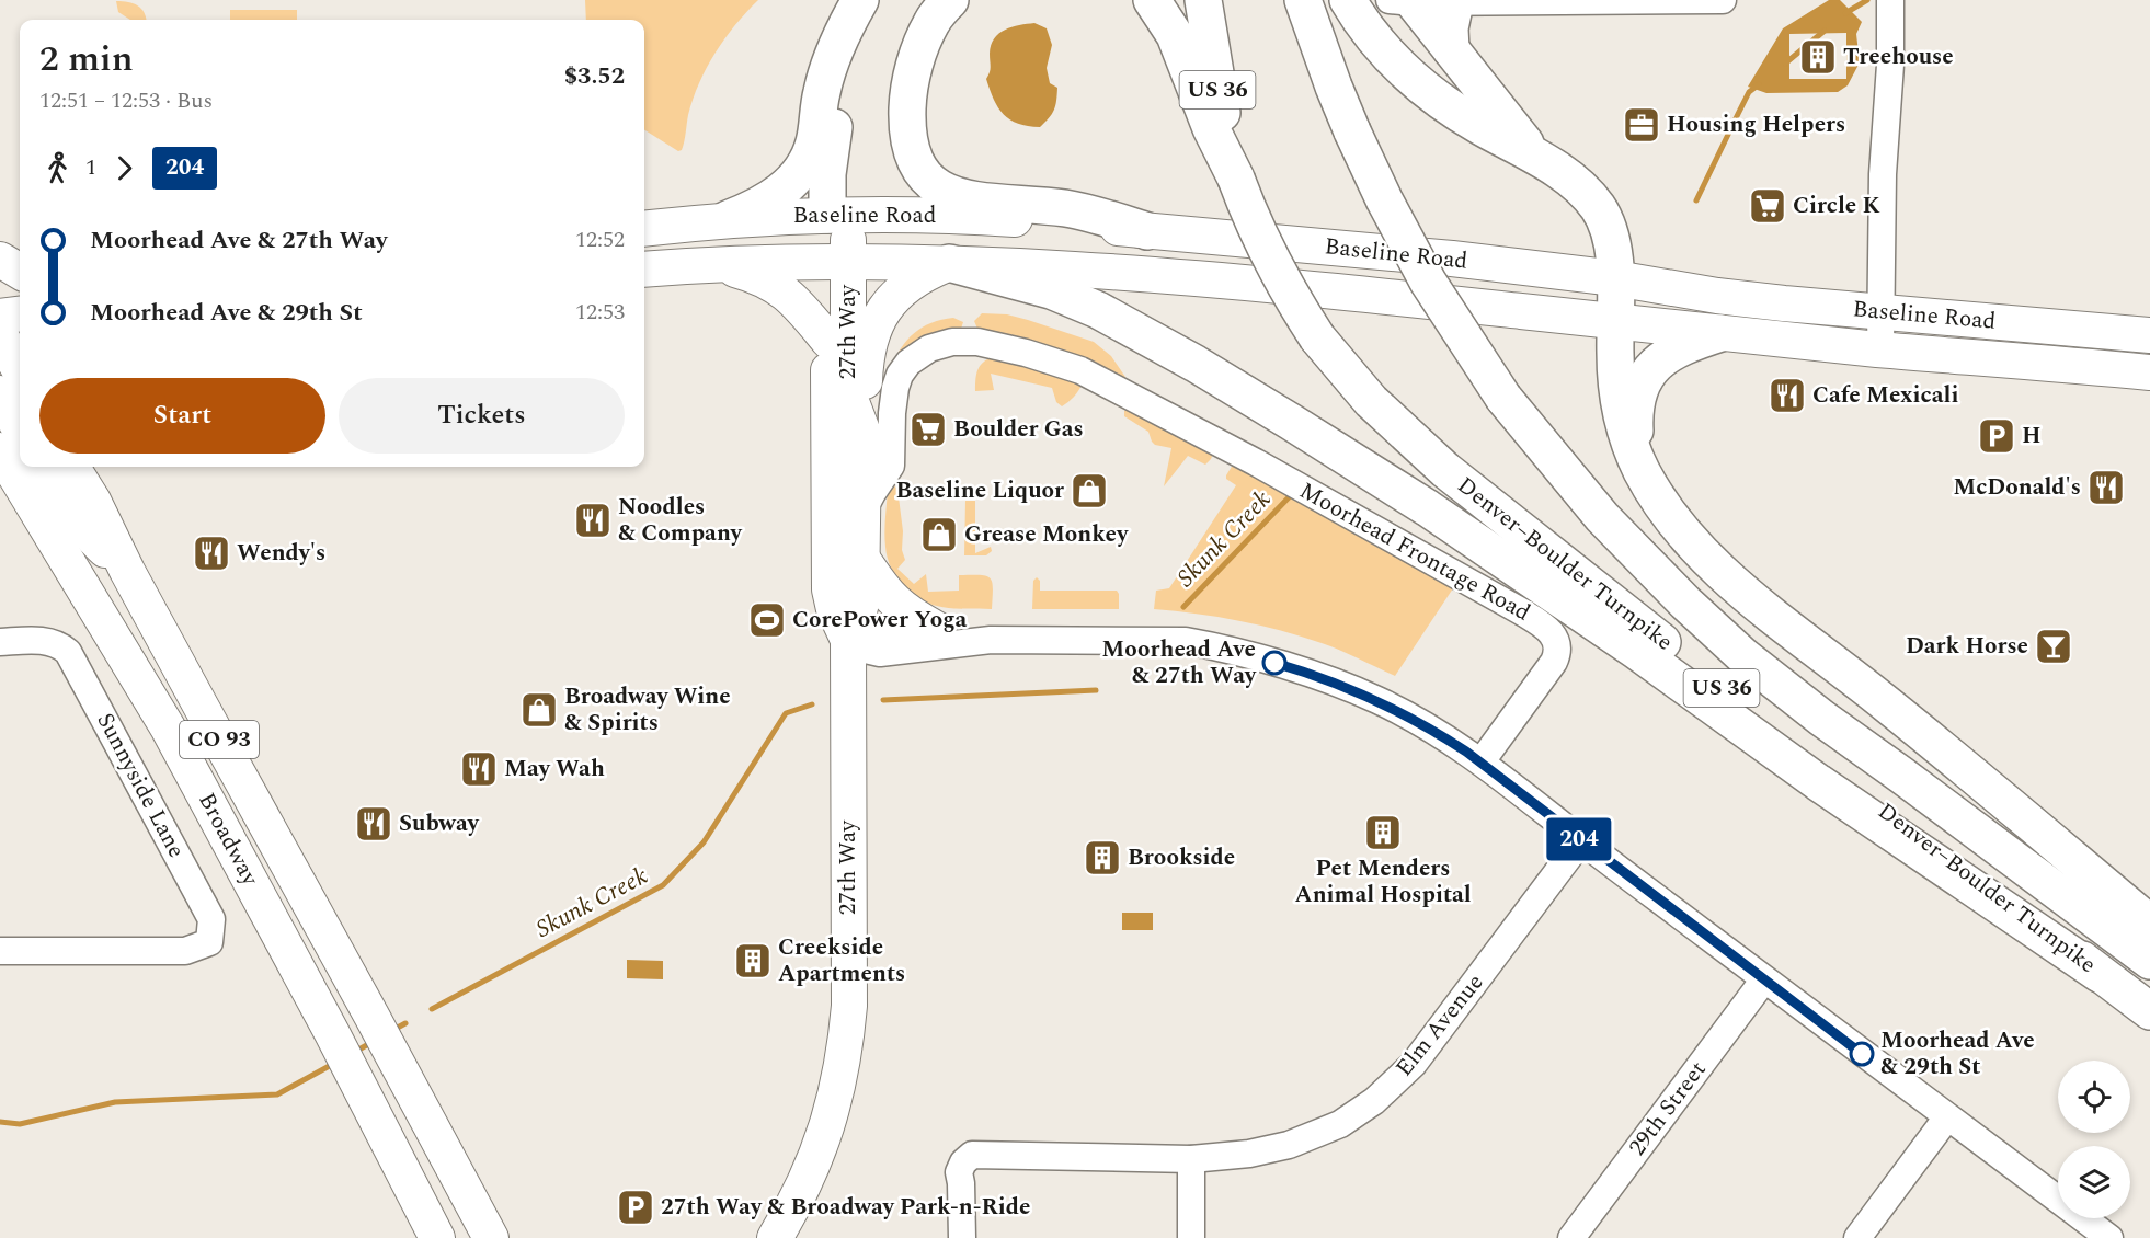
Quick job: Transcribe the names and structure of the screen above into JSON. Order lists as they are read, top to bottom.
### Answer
{
  "streets": {
    "highway": ["US 36", "Denver–Boulder Turnpike"],
    "main road": [
      "Baseline Road",
      "27th Way",
      "CO 93",
      "Broadway"
    ],
    "street": [
      "Moorhead Frontage Road",
      "Sunnyside Lane",
      "Elm Avenue",
      "29th Street"
    ]
  },
  "crossings": [
    ["Baseline Road", "27th Way"]
  ],
  "water": ["Skunk Creek"],
  "places": {
    "building": [
      "Treehouse",
      "Pet Menders Animal Hospital",
      "Brookside",
      "Creekside Apartments"
    ],
    "office": ["Housing Helpers"],
    "supermarket": ["Circle K", "Boulder Gas"],
    "restaurant": [
      "Cafe Mexicali",
      "McDonald's",
      "Noodles & Company",
      "Wendy's",
      "May Wah",
      "Subway"
    ],
    "parking": ["H", "27th Way & Broadway Park-n-Ride"],
    "shop": ["Baseline Liquor", "Grease Monkey", "Broadway Wine & Spirits"],
    "sports": ["CorePower Yoga"],
    "bar": ["Dark Horse"],
    "other": ["Moorhead Ave & 27th Way", "Moorhead Ave & 29th St"]
  },
  "lines": ["bus line 204"],
  "page": {
    "on_map": "204",
    "heading": ["2 min", "12:51 – 12:53 · Bus", "$3.52"],
    "legs": ["1", "204"],
    "list": [
      {
        "name": "Moorhead Ave & 27th Way",
        "value": "12:52"
      },
      {
        "name": "Moorhead Ave & 29th St",
        "value": "12:53"
      }
    ],
    "buttons": ["Start", "Tickets"]
  }
}
